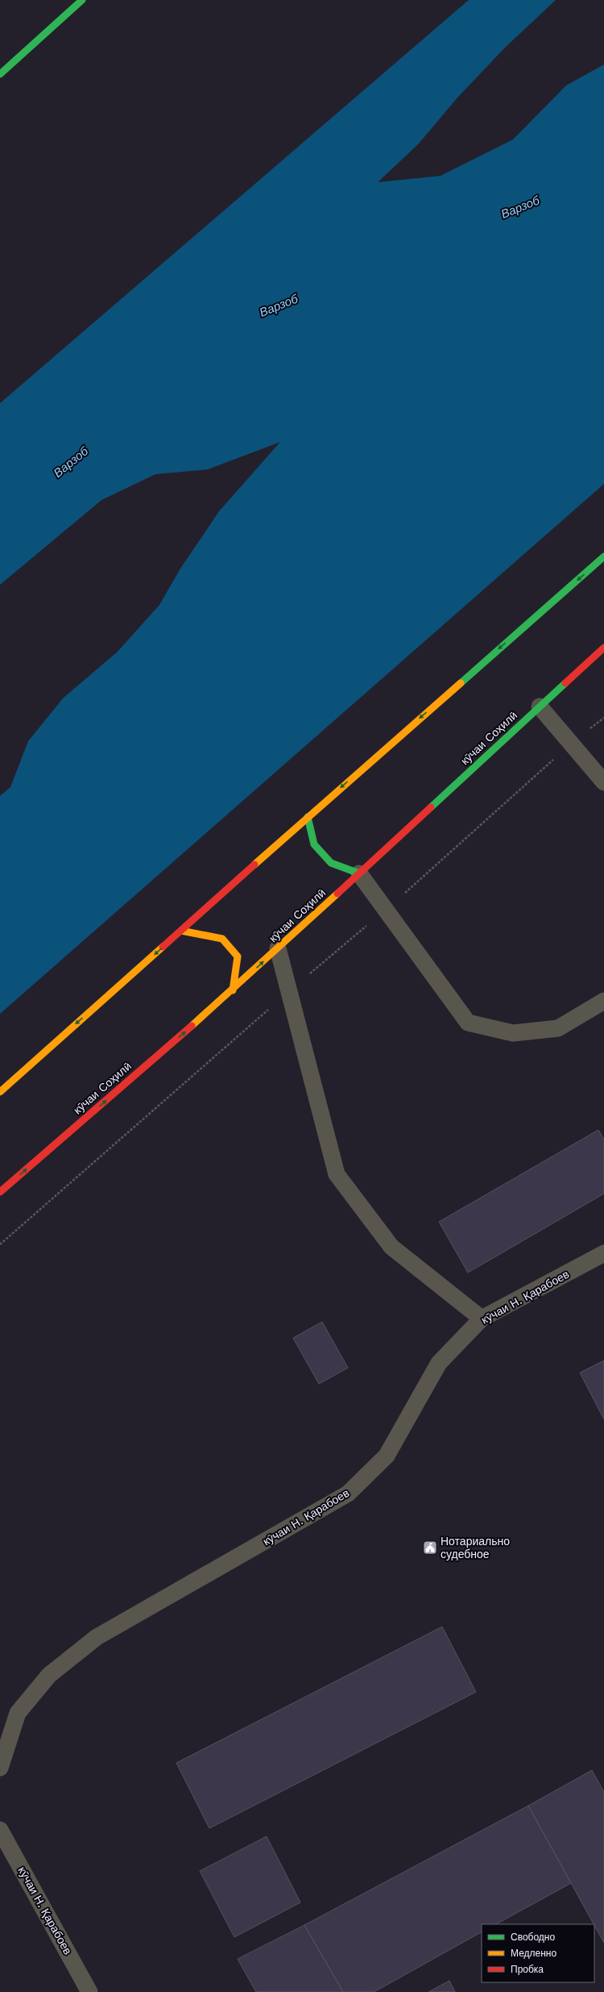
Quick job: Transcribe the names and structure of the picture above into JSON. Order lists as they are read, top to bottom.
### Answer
{
  "streets": {
    "main road": ["кӯчаи Соҳилӣ"],
    "lane": ["кӯчаи Н. Қарабоев"]
  },
  "one_way": ["кӯчаи Соҳилӣ"],
  "water": ["Варзоб"],
  "places": {
    "public building": ["Нотариально судебное"]
  },
  "legend": ["Свободно", "Медленно", "Пробка"]
}
